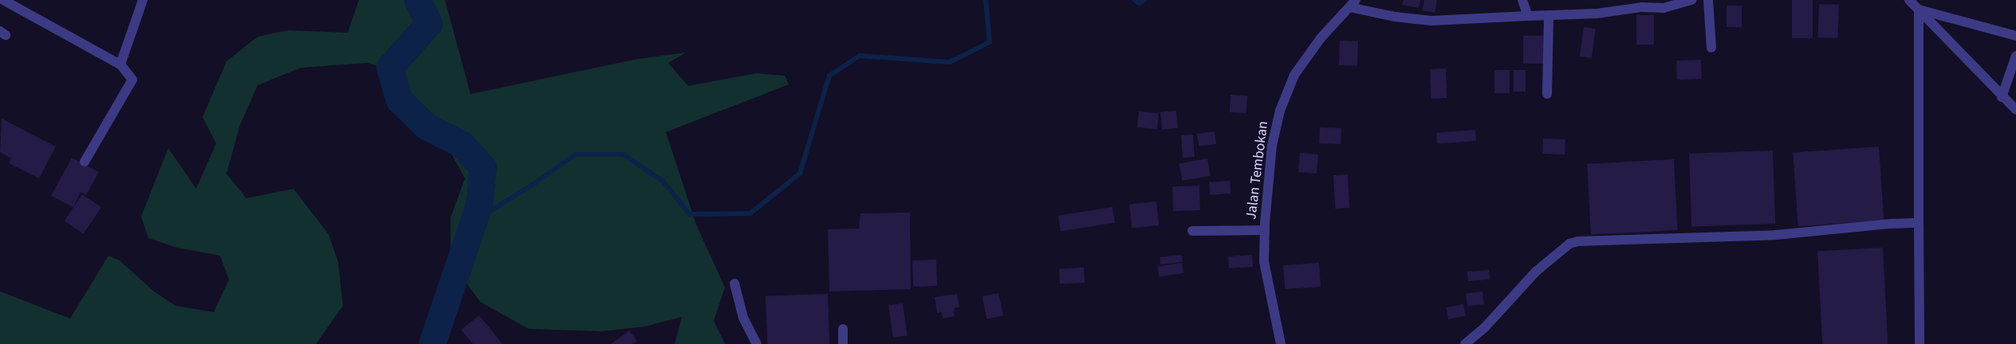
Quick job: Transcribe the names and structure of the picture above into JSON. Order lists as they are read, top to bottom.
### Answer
{
  "streets": {
    "street": ["Jalan Tembokan"]
  }
}
